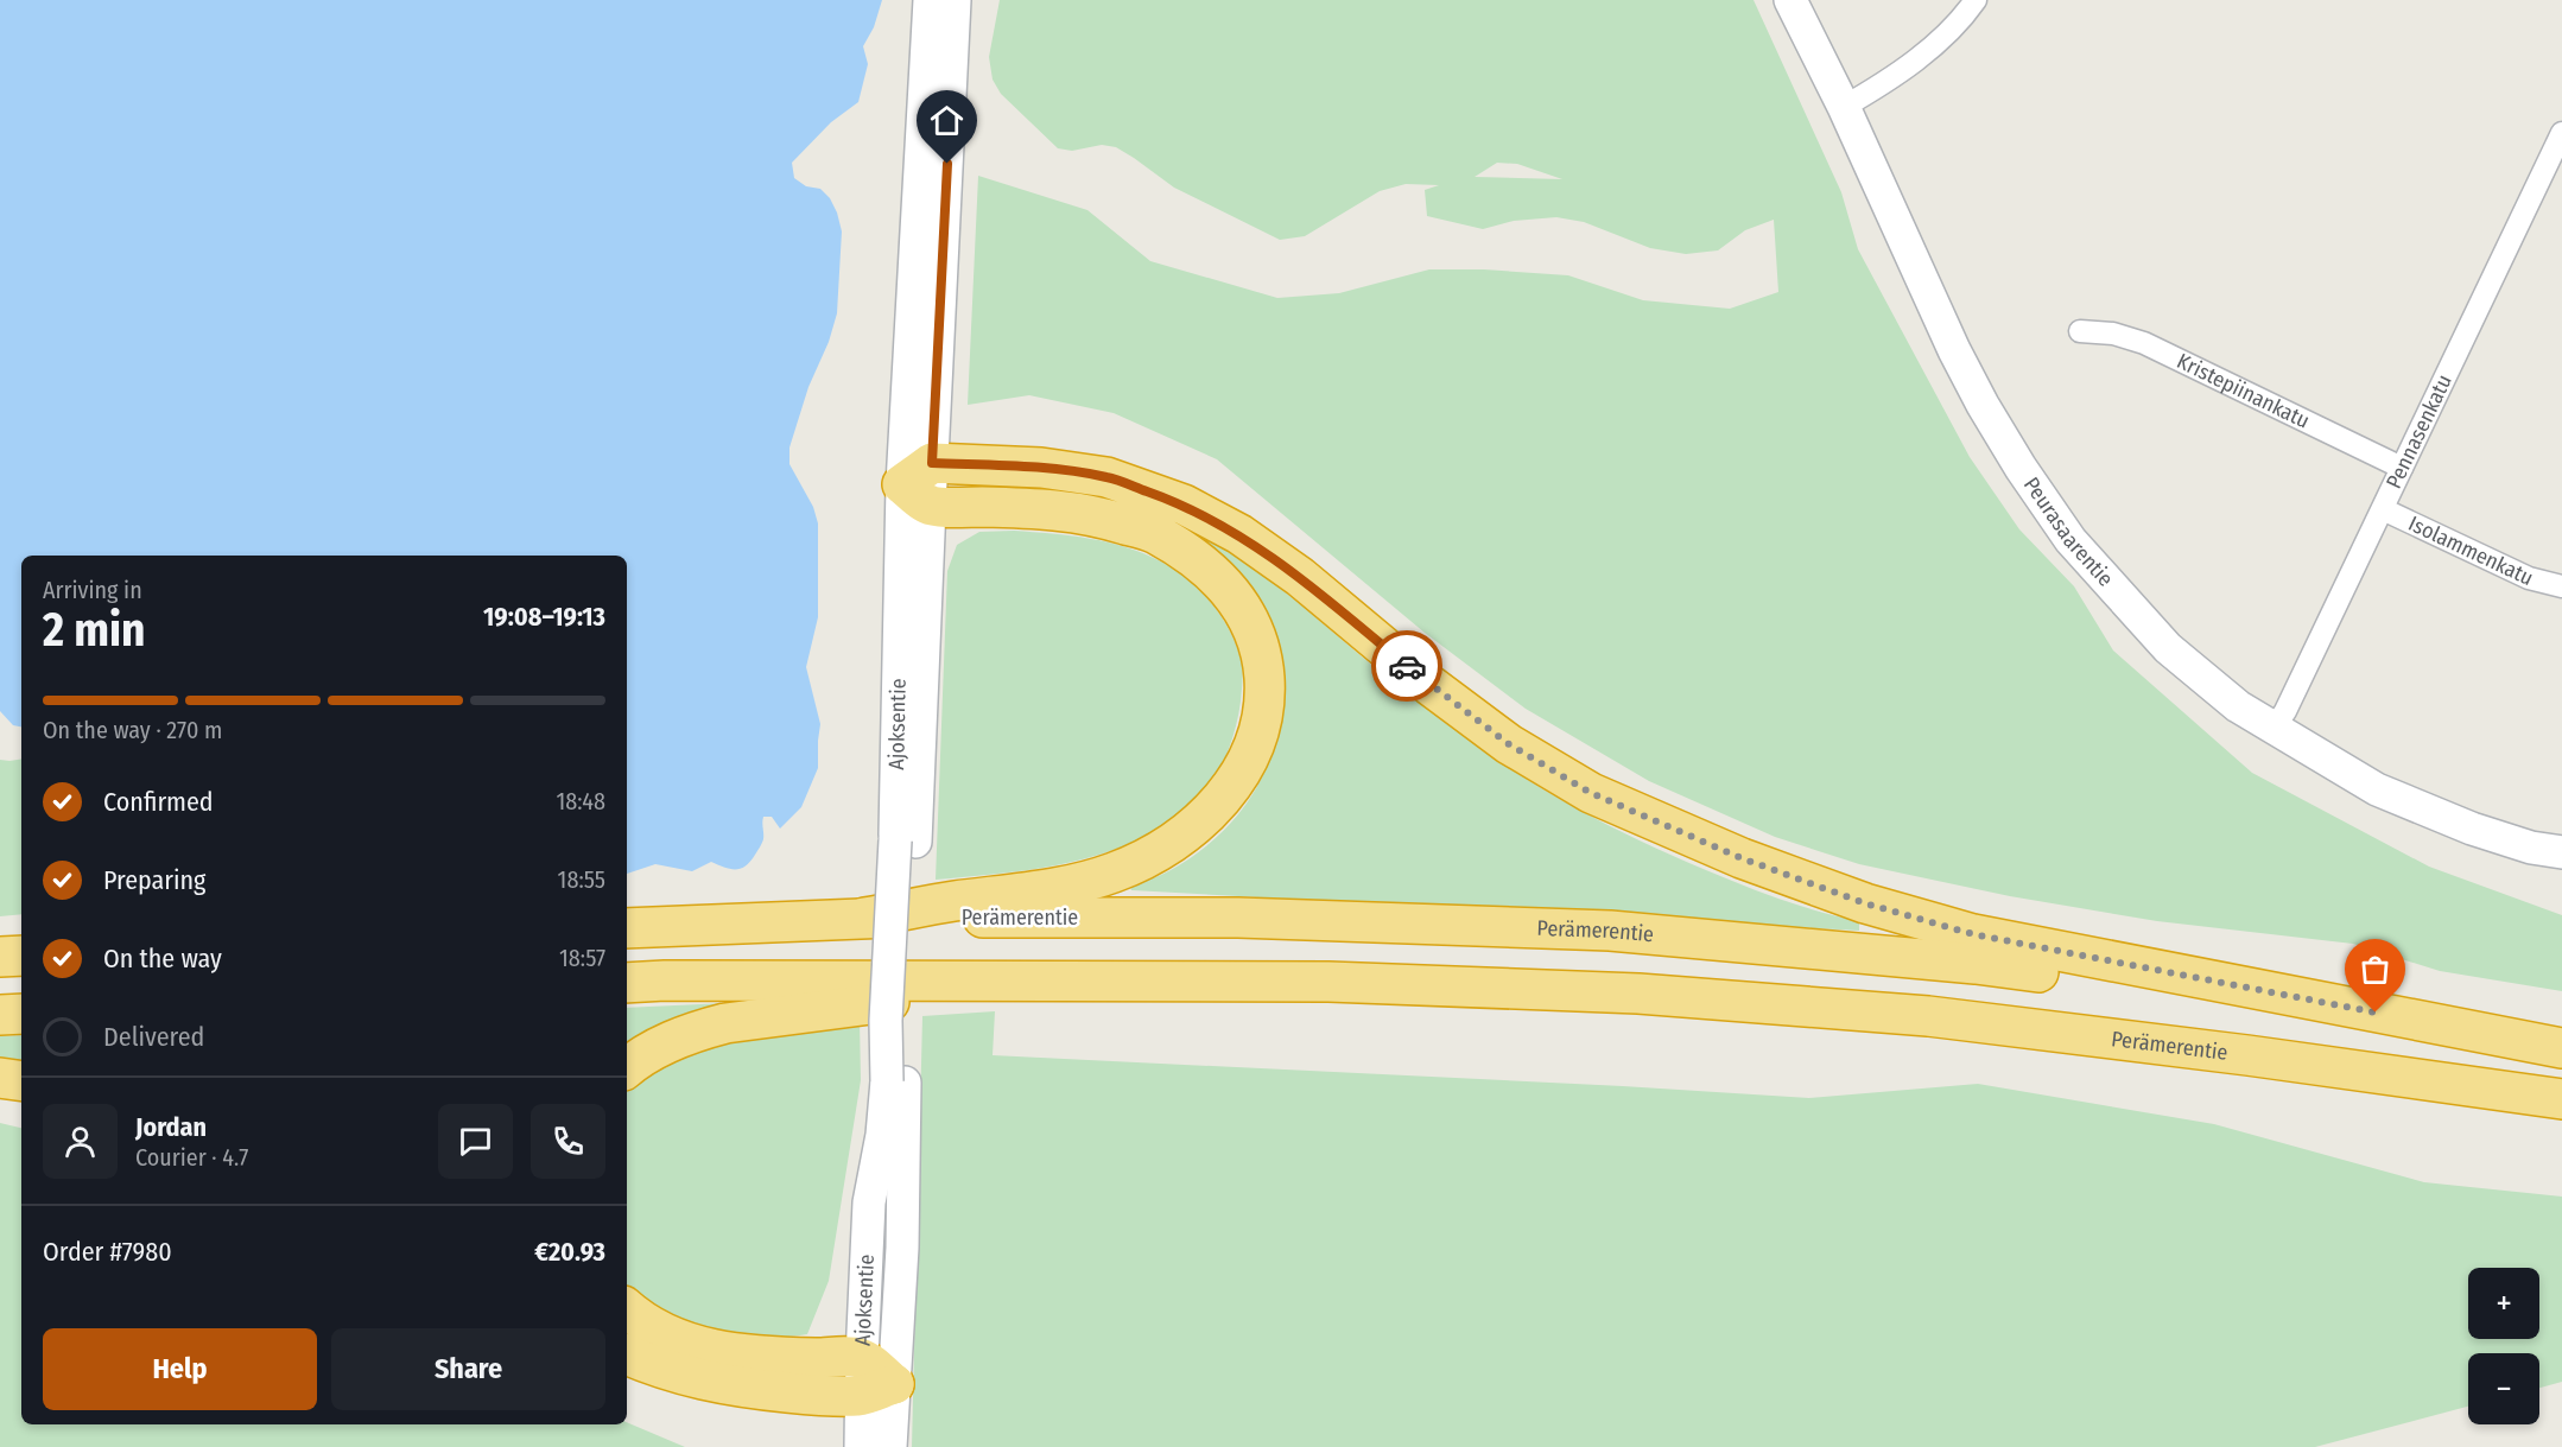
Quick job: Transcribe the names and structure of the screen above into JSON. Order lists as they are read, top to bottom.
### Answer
{
  "streets": {
    "highway": ["Perämerentie"],
    "main road": ["Peurasaarentie", "Ajoksentie"],
    "street": ["Kristepiinankatu", "Pennasenkatu", "Isolammenkatu"]
  },
  "crossings": [
    ["Kristepiinankatu", "Pennasenkatu"],
    ["Pennasenkatu", "Peurasaarentie"],
    ["Pennasenkatu", "Isolammenkatu"]
  ],
  "page": {
    "heading": ["2 min", "Arriving in", "19:08–19:13"],
    "panel": [
      "Jordan",
      "Courier · 4.7",
      "Order #7980",
      "€20.93"
    ],
    "bar": "On the way · 270 m",
    "list": [
      ["Confirmed", "18:48"],
      ["Preparing", "18:55"],
      ["On the way", "18:57"],
      "Delivered"
    ],
    "map_buttons": ["+", "−"],
    "buttons": ["Help", "Share"]
  }
}
